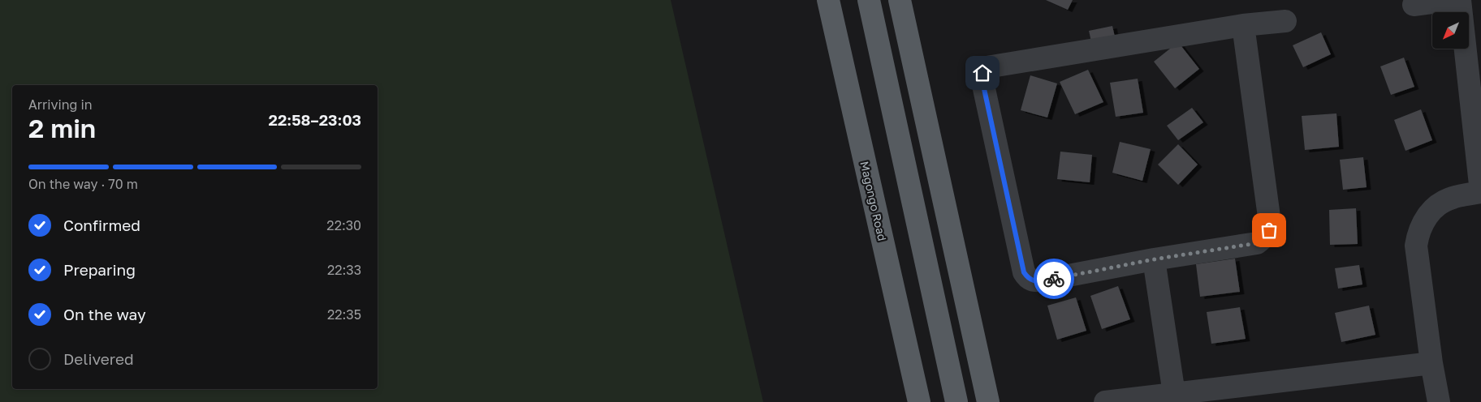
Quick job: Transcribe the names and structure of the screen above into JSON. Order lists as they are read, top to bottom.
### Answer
{
  "streets": {
    "main road": ["Magongo Road"]
  },
  "north": "bottom left",
  "page": {
    "heading": ["2 min", "Arriving in", "22:58–23:03"],
    "bar": "On the way · 70 m",
    "list": [
      ["Confirmed", "22:30"],
      ["Preparing", "22:33"],
      ["On the way", "22:35"],
      "Delivered"
    ]
  }
}
